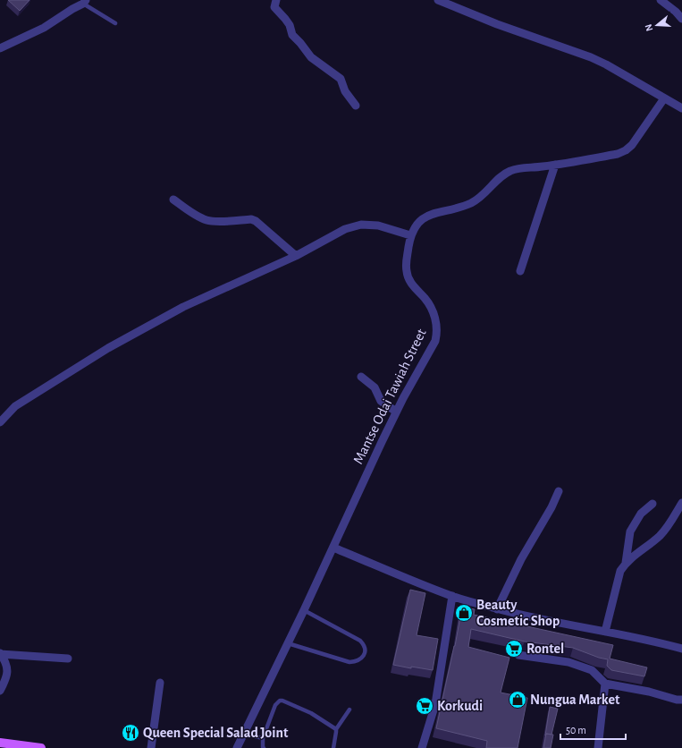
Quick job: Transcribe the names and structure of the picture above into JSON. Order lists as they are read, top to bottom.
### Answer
{
  "streets": {
    "street": ["Mantse Odai Tawiah Street"]
  },
  "places": {
    "shop": ["Beauty Cosmetic Shop", "Nungua Market"],
    "supermarket": ["Rontel", "Korkudi"],
    "restaurant": ["Queen Special Salad Joint"]
  },
  "scale_bar": "50 m",
  "north": "left"
}
